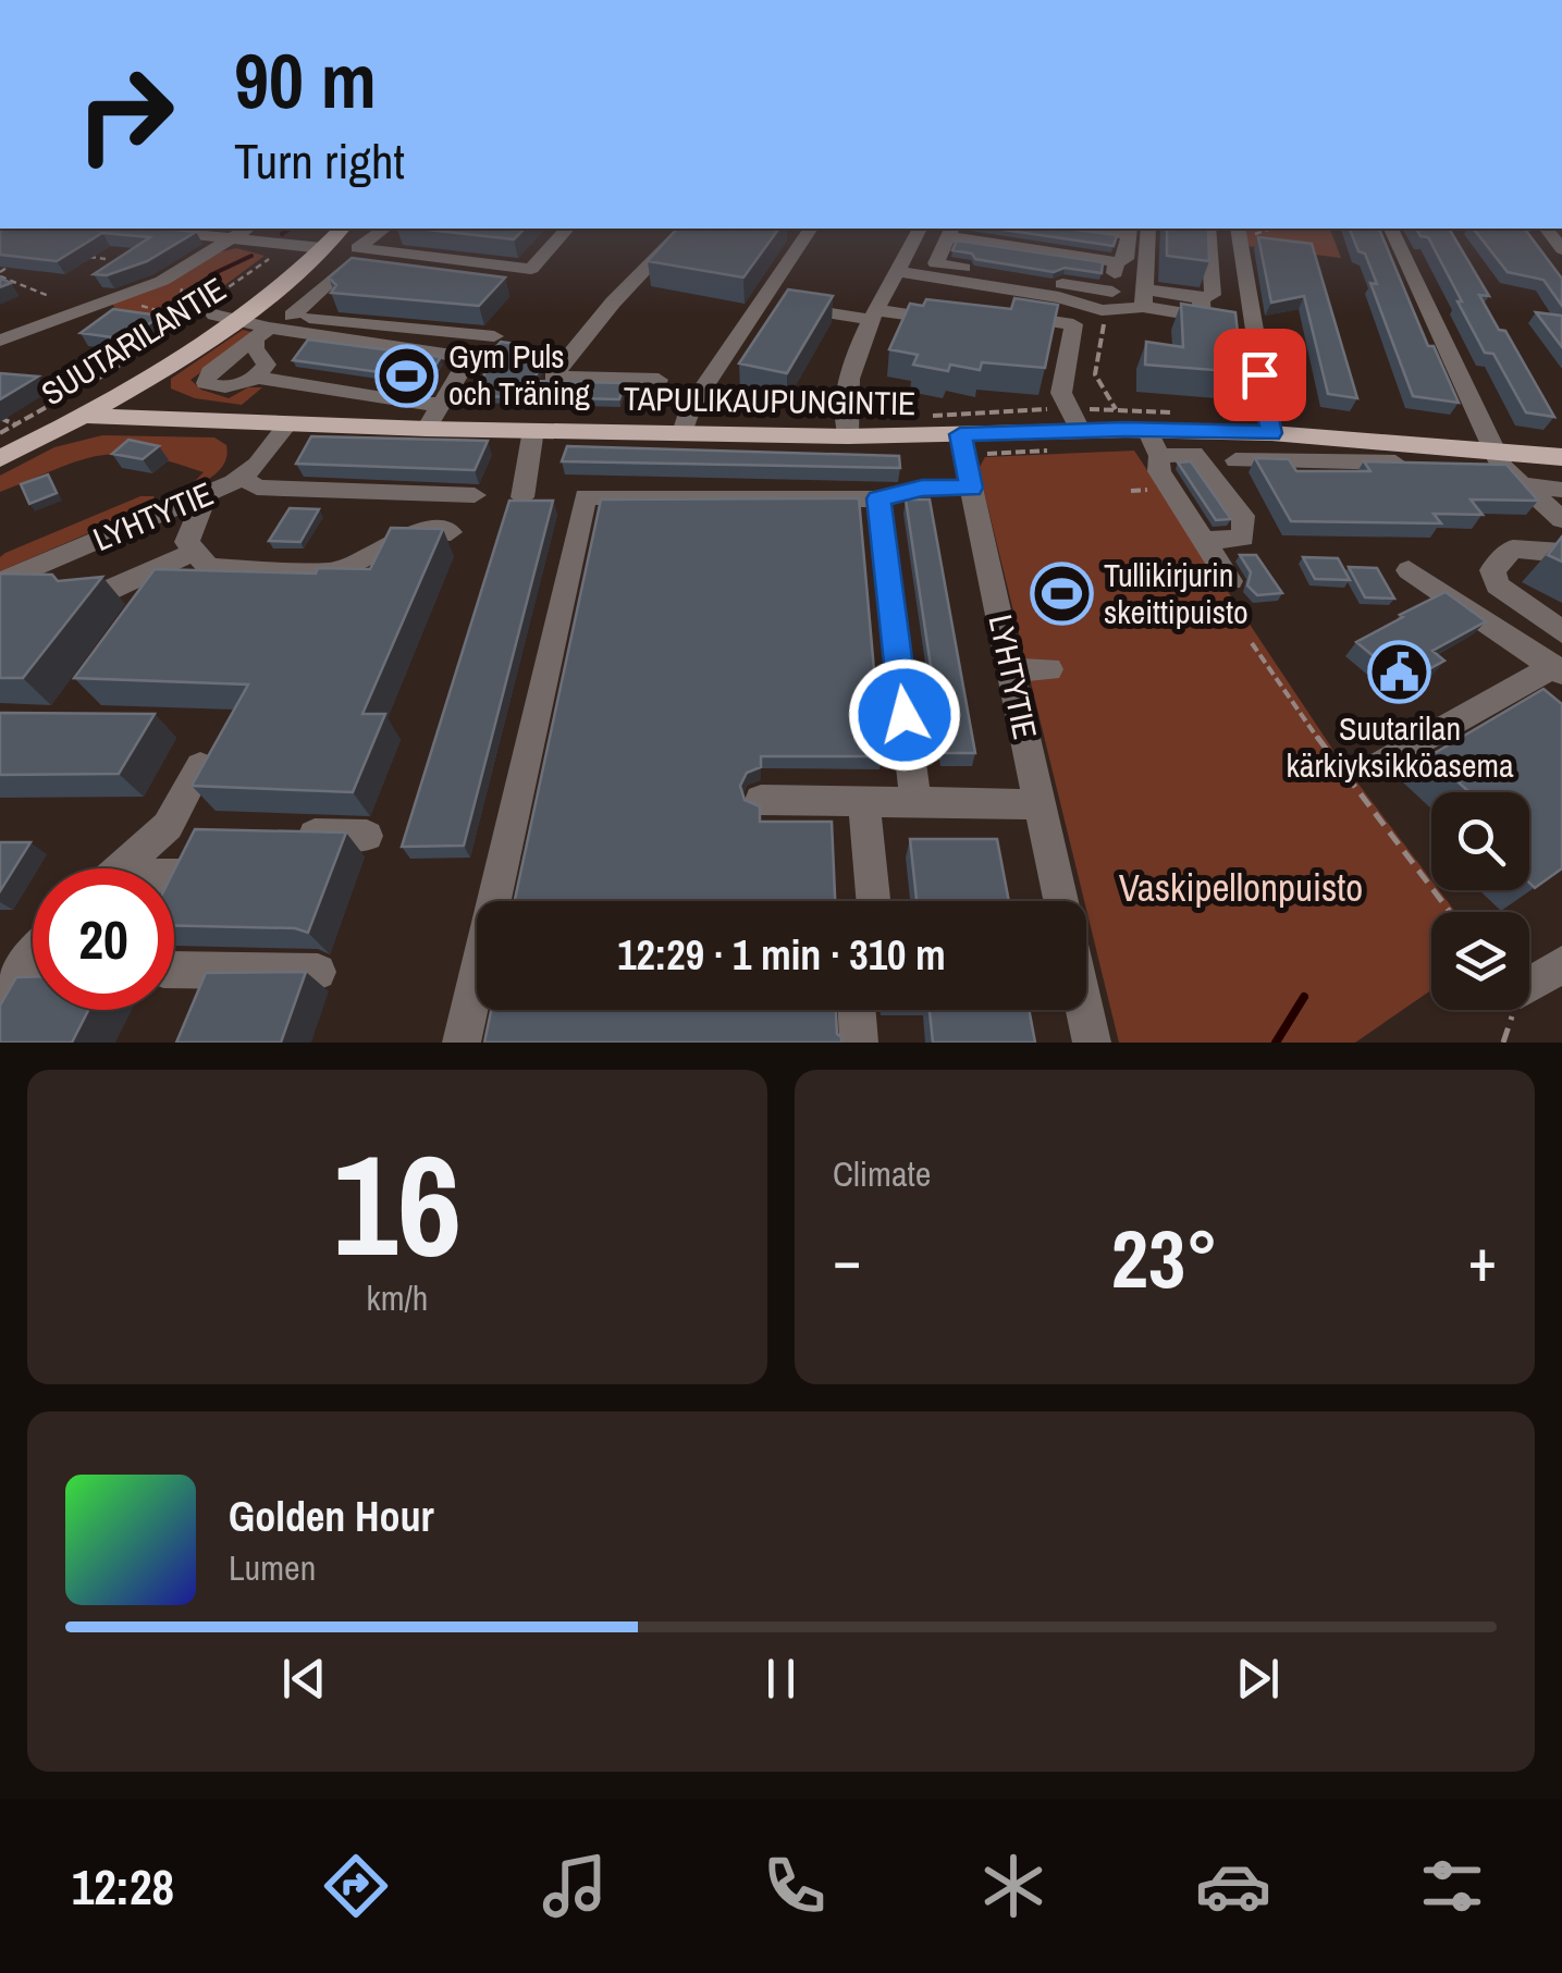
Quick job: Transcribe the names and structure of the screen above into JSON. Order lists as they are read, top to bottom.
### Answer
{
  "streets": {
    "main road": ["SUUTARILANTIE", "TAPULIKAUPUNGINTIE"],
    "street": ["LYHTYTIE"]
  },
  "crossings": [
    ["SUUTARILANTIE", "TAPULIKAUPUNGINTIE"],
    ["TAPULIKAUPUNGINTIE", "LYHTYTIE"]
  ],
  "parks": ["Vaskipellonpuisto"],
  "places": {
    "sports": ["Gym Puls och Träning", "Tullikirjurin skeittipuisto"],
    "public building": ["Suutarilan kärkiyksikköasema"]
  },
  "page": {
    "turn": ["90 m", "Turn right"],
    "limit": "20",
    "trip": "12:29 · 1 min · 310 m",
    "tile": [
      ["16", "km/h"],
      "Climate"
    ],
    "heat": ["−", "23°", "+"],
    "song": ["Golden Hour", "Lumen"],
    "tabs": "12:28"
  }
}
